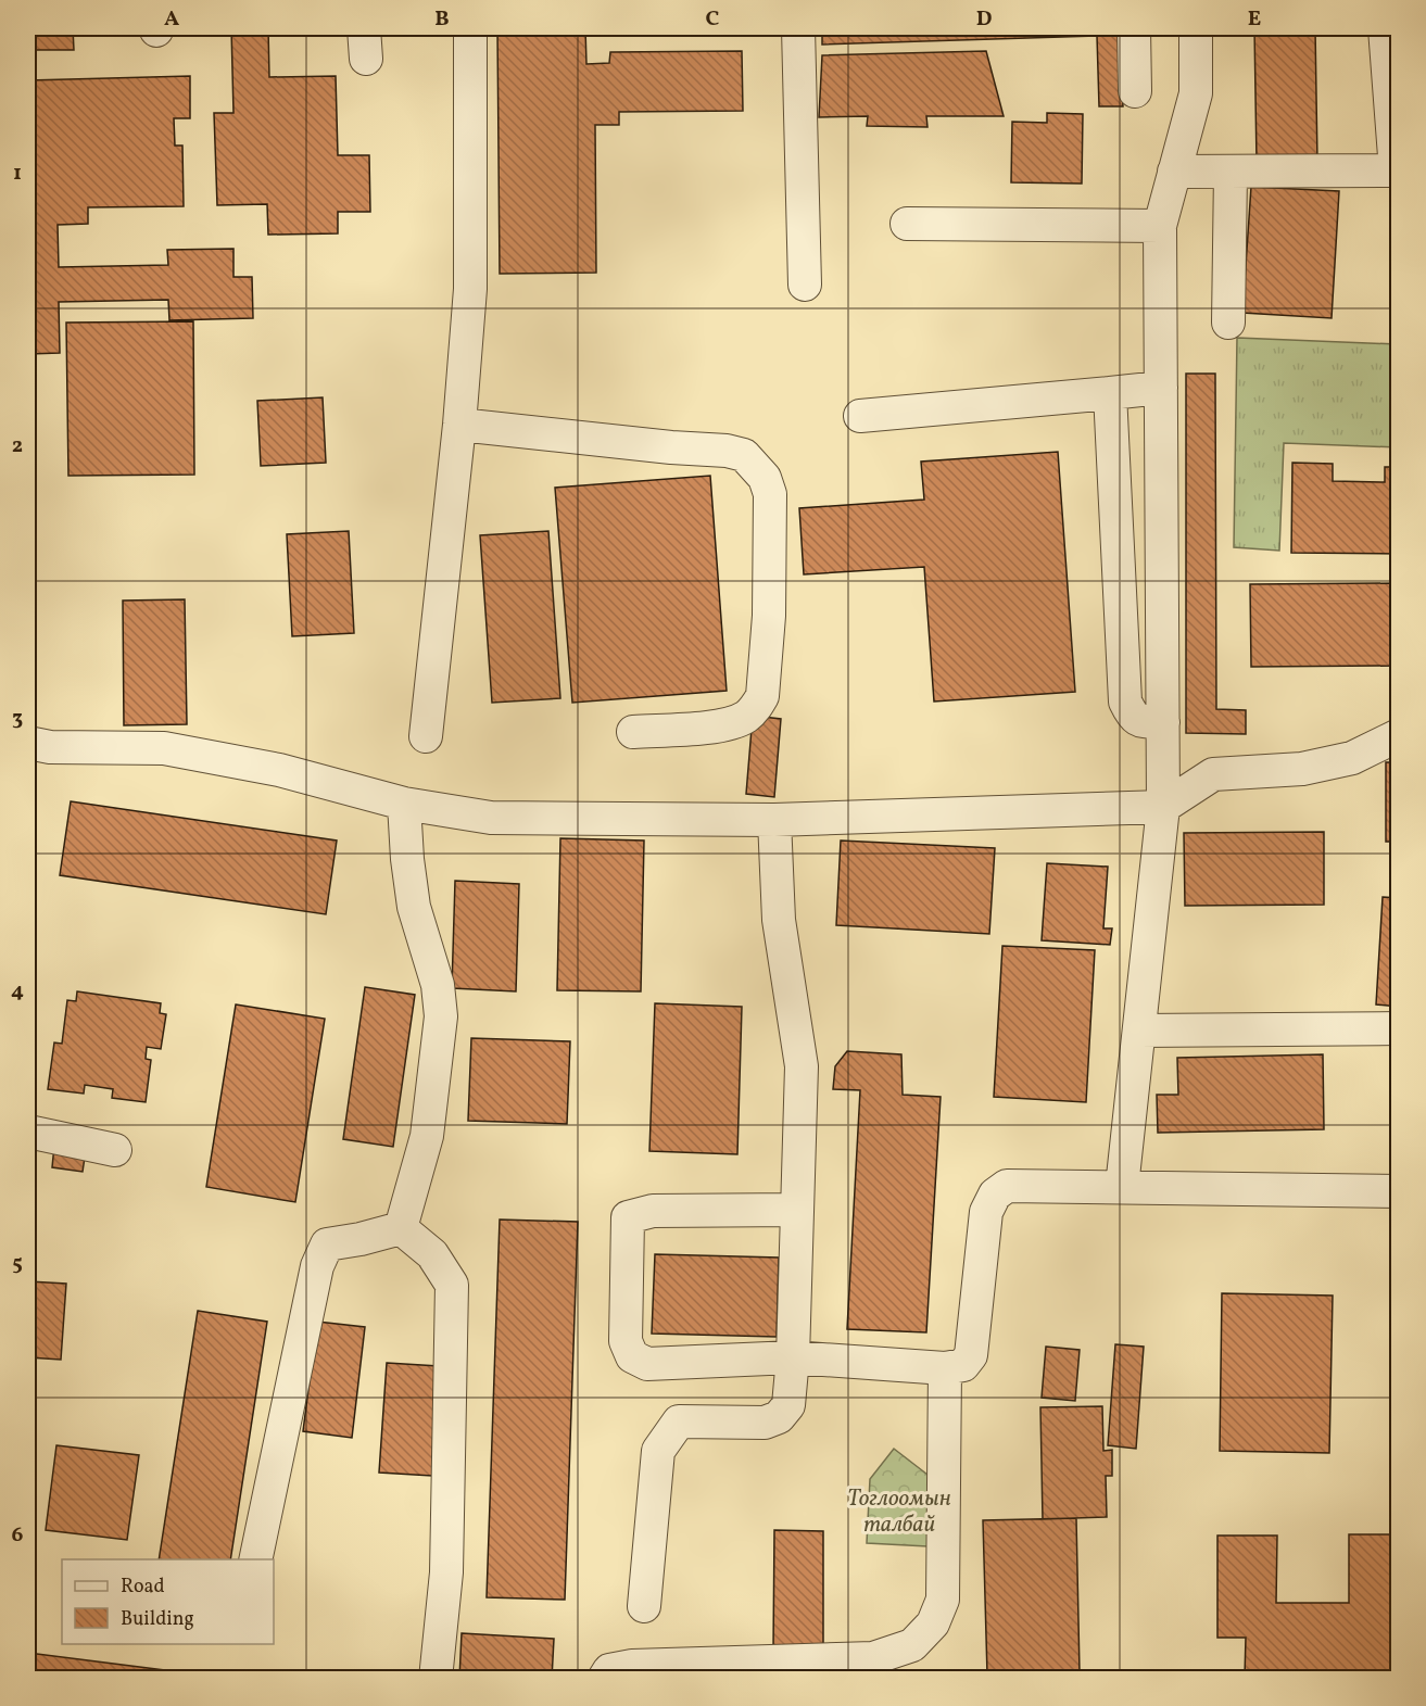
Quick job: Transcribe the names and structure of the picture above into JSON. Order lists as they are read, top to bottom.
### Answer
{
  "parks": ["Тоглоомын талбай"],
  "legend": ["Road", "Building"],
  "grid": {
    "columns": [
      "A",
      "B",
      "C",
      "D",
      "E"
    ],
    "rows": [
      "1",
      "2",
      "3",
      "4",
      "5",
      "6"
    ]
  }
}
